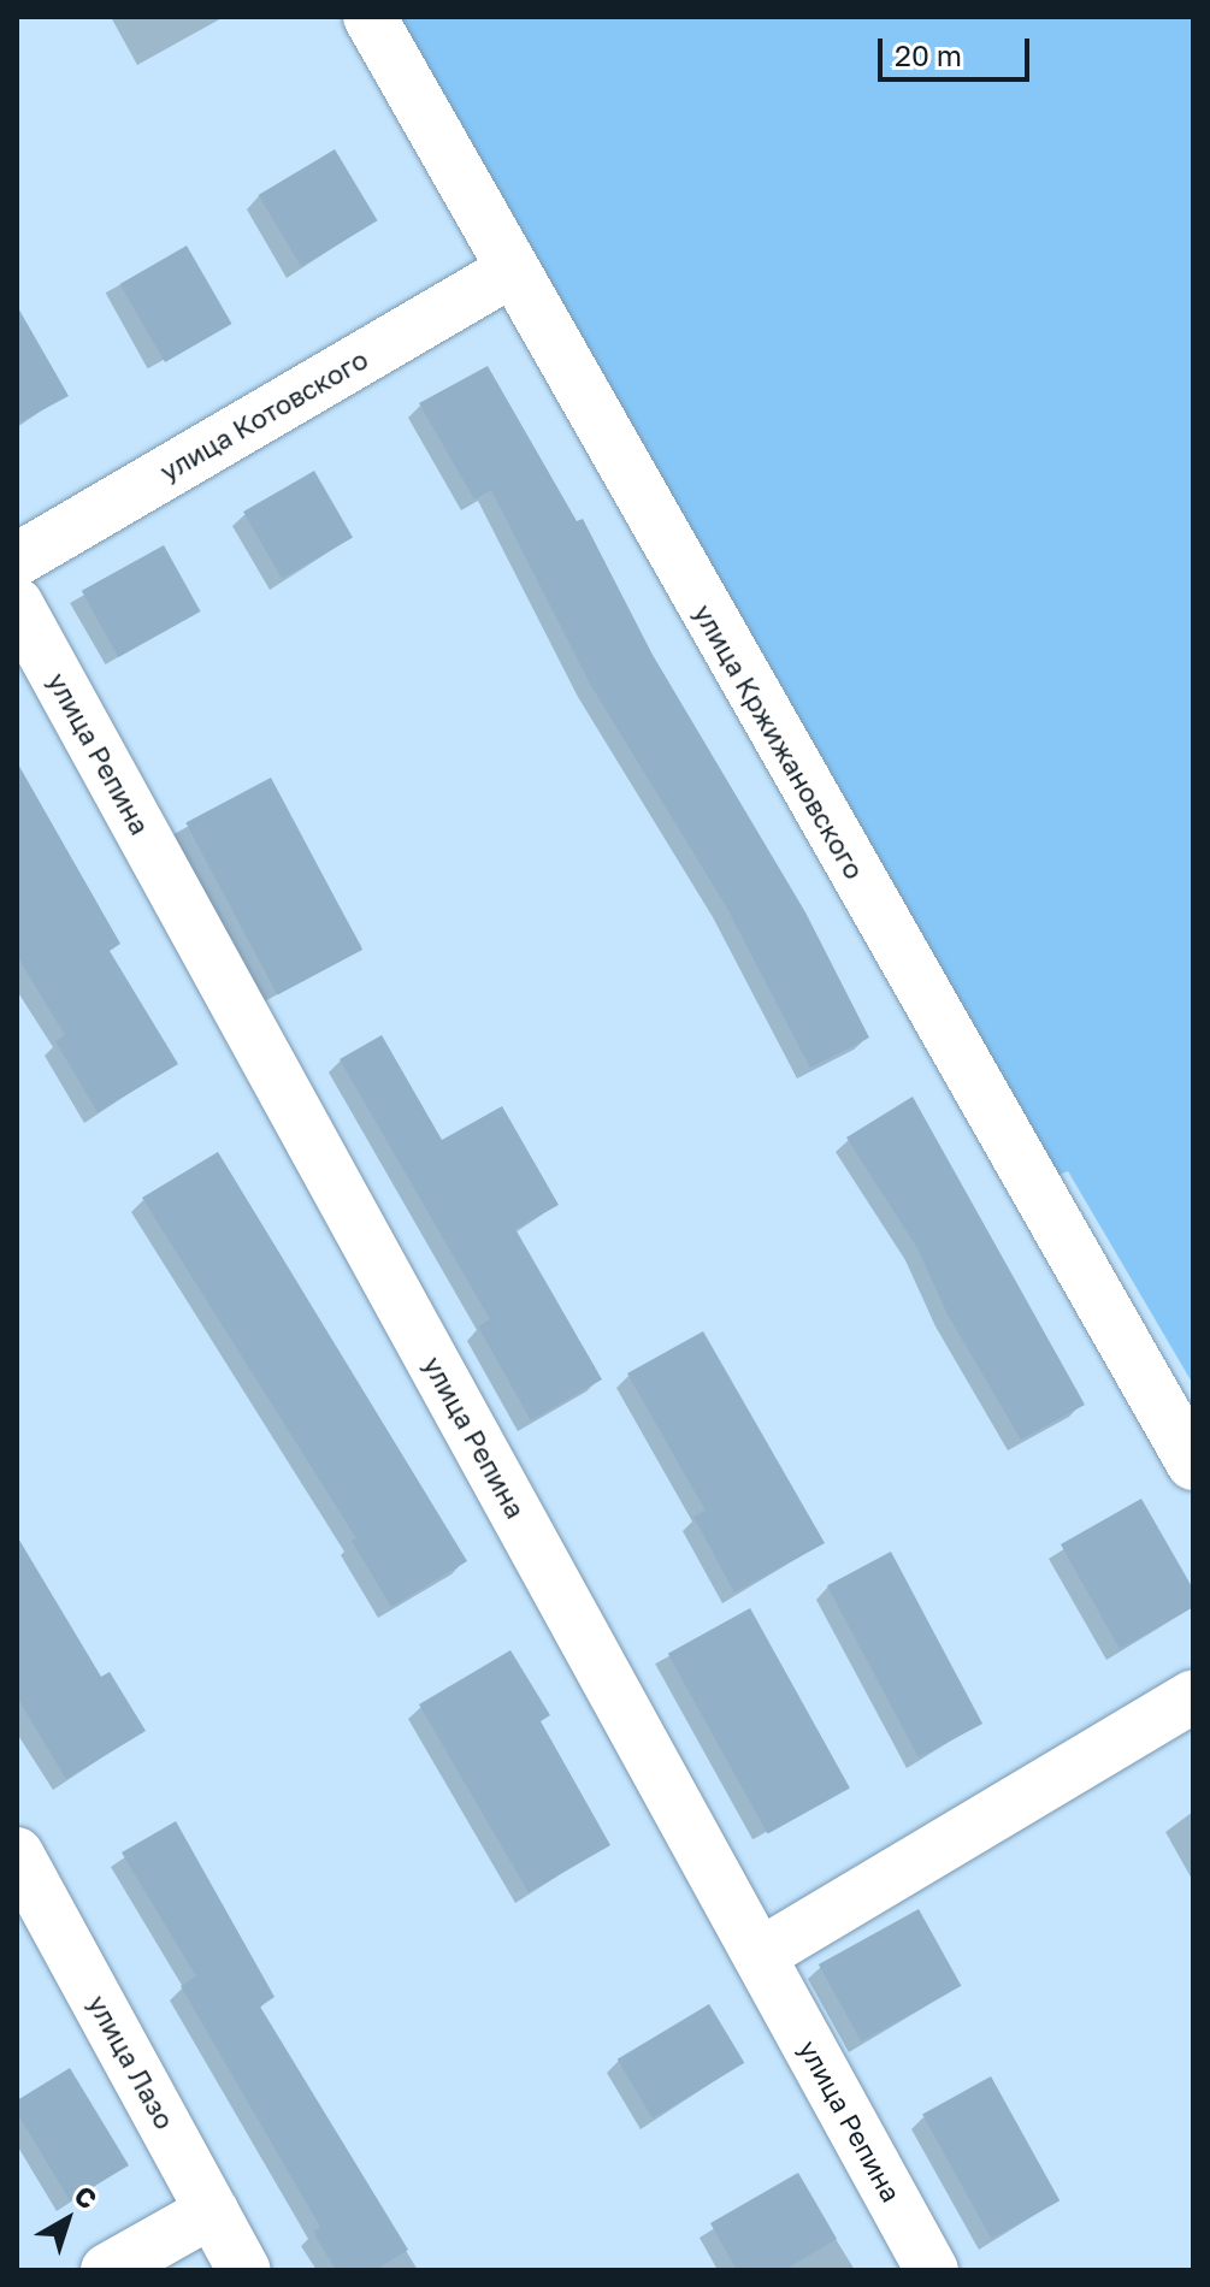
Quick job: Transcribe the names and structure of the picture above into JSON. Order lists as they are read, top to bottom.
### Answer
{
  "streets": {
    "street": [
      "улица Котовского",
      "улица Кржижановского",
      "улица Репина",
      "улица Лазо"
    ]
  },
  "crossings": [
    ["улица Котовского", "улица Кржижановского"]
  ],
  "scale_bar": "20 m",
  "north": "top right"
}
